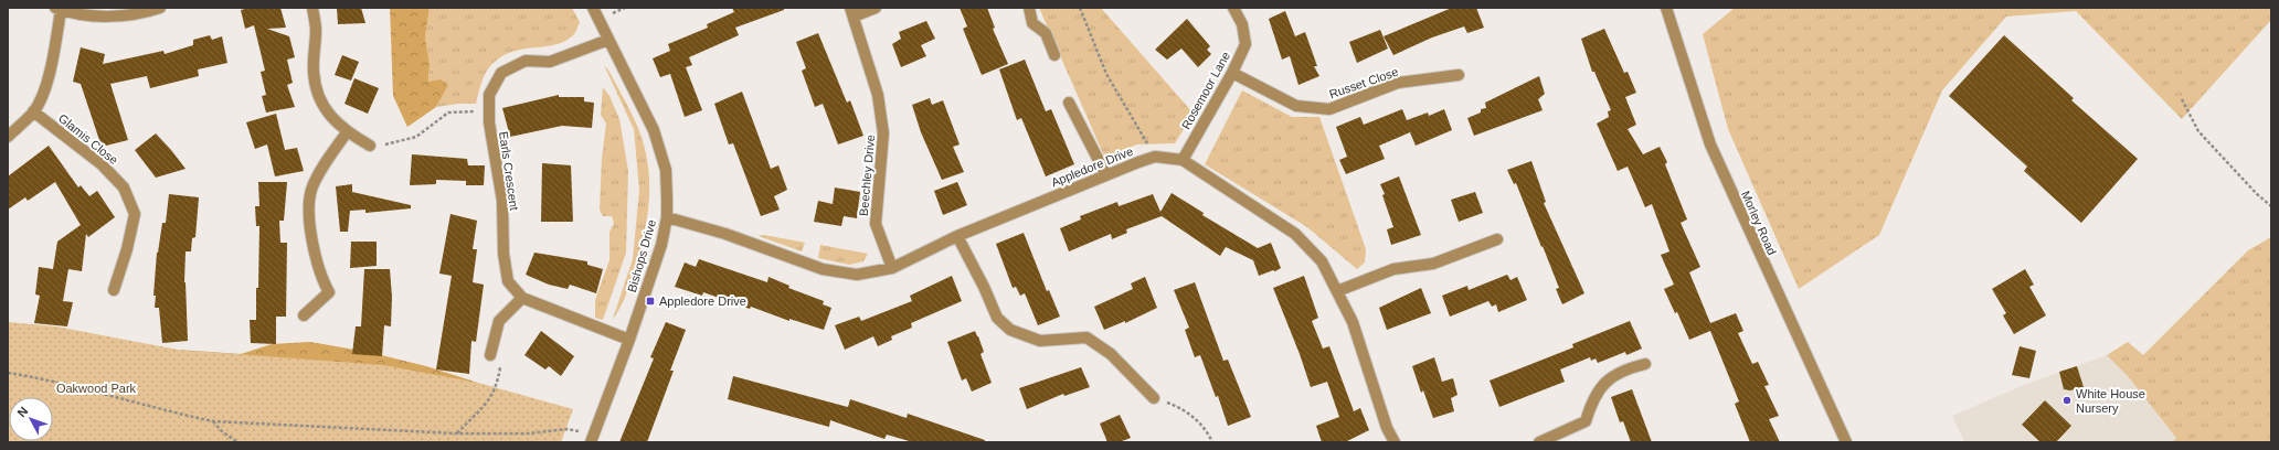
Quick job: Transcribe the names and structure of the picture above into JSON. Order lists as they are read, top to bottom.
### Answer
{
  "streets": {
    "street": [
      "Russet Close",
      "Rosemoor Lane",
      "Glamis Close",
      "Appledore Drive",
      "Earls Crescent",
      "Beechley Drive",
      "Morley Road",
      "Bishops Drive"
    ]
  },
  "crossings": [
    ["Russet Close", "Rosemoor Lane"],
    ["Rosemoor Lane", "Appledore Drive"],
    ["Appledore Drive", "Beechley Drive"],
    ["Appledore Drive", "Bishops Drive"],
    ["Earls Crescent", "Bishops Drive"]
  ],
  "parks": ["Oakwood Park"],
  "places": {
    "transit": ["Appledore Drive"],
    "other": ["White House Nursery"]
  },
  "north": "top left"
}
